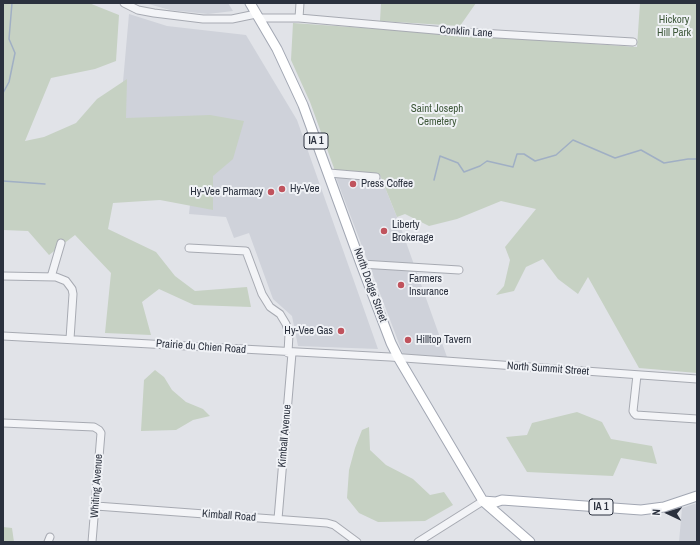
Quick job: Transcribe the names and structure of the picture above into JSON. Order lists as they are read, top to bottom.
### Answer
{
  "streets": {
    "main road": ["IA 1", "North Dodge Street"],
    "street": [
      "Conklin Lane",
      "Prairie du Chien Road",
      "North Summit Street",
      "Kimball Avenue",
      "Whiting Avenue",
      "Kimball Road"
    ]
  },
  "crossings": [
    ["Conklin Lane", "North Dodge Street"],
    ["IA 1", "North Dodge Street"],
    ["North Dodge Street", "Prairie du Chien Road"],
    ["North Dodge Street", "North Summit Street"],
    ["Prairie du Chien Road", "North Summit Street"],
    ["Prairie du Chien Road", "Kimball Avenue"],
    ["Kimball Avenue", "Kimball Road"],
    ["Whiting Avenue", "Kimball Road"]
  ],
  "parks": ["Hickory Hill Park", "Saint Joseph Cemetery"],
  "places": [
    "Press Coffee",
    "Hy-Vee",
    "Hy-Vee Pharmacy",
    "Liberty Brokerage",
    "Farmers Insurance",
    "Hy-Vee Gas",
    "Hilltop Tavern"
  ],
  "north": "left"
}
